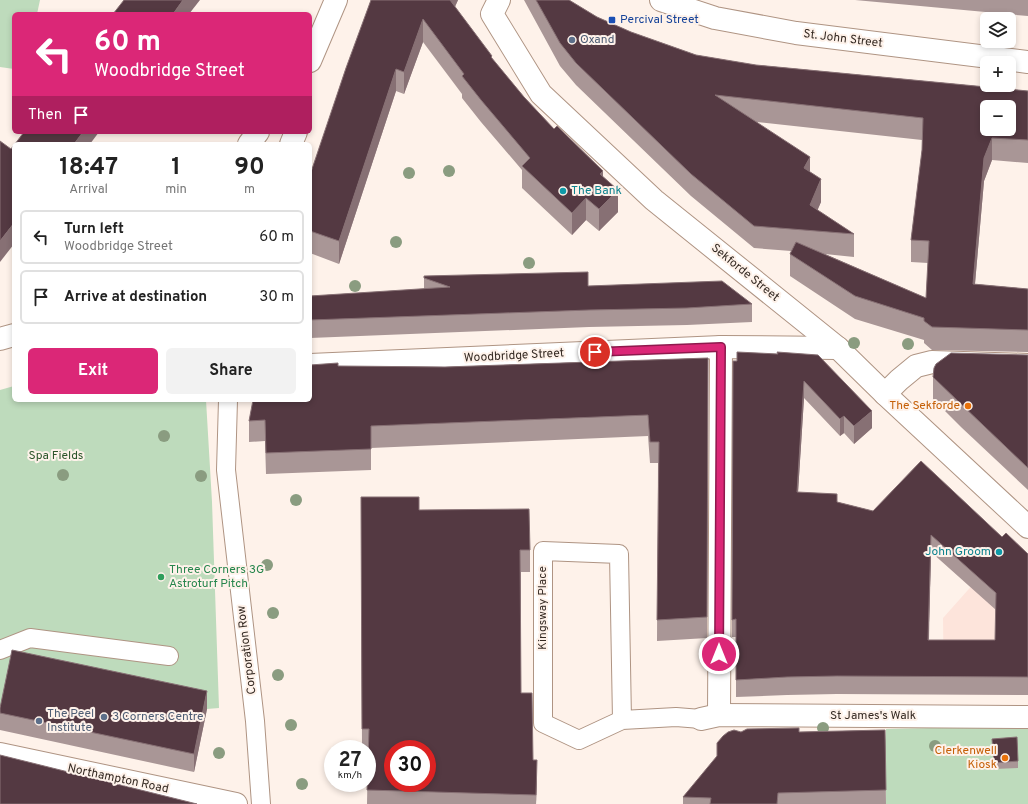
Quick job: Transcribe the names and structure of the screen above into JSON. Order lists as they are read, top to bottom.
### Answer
{
  "streets": {
    "street": [
      "St. John Street",
      "Sekforde Street",
      "Woodbridge Street",
      "St James's Walk",
      "Northampton Road"
    ],
    "lane": ["Kingsway Place", "Corporation Row"]
  },
  "crossings": [
    ["Sekforde Street", "Woodbridge Street"],
    ["Kingsway Place", "St James's Walk"]
  ],
  "parks": ["Spa Fields"],
  "places": {
    "transit": ["Percival Street"],
    "other": [
      "Oxand",
      "The Bank",
      "The Sekforde",
      "John Groom",
      "Three Corners 3G Astroturf Pitch",
      "3 Corners Centre",
      "The Peel Institute",
      "Clerkenwell Kiosk"
    ]
  },
  "page": {
    "map_buttons": ["+", "−"],
    "turn": ["60 m", "Woodbridge Street"],
    "then": "Then",
    "eta": [
      "18:47",
      "Arrival",
      "1",
      "min",
      "90",
      "m"
    ],
    "list": [
      {
        "name": "Turn left",
        "note": "Woodbridge Street",
        "value": "60 m"
      },
      {
        "name": "Arrive at destination",
        "value": "30 m"
      }
    ],
    "buttons": ["Exit", "Share"],
    "speed": "27 km/h",
    "limit": "30"
  }
}
